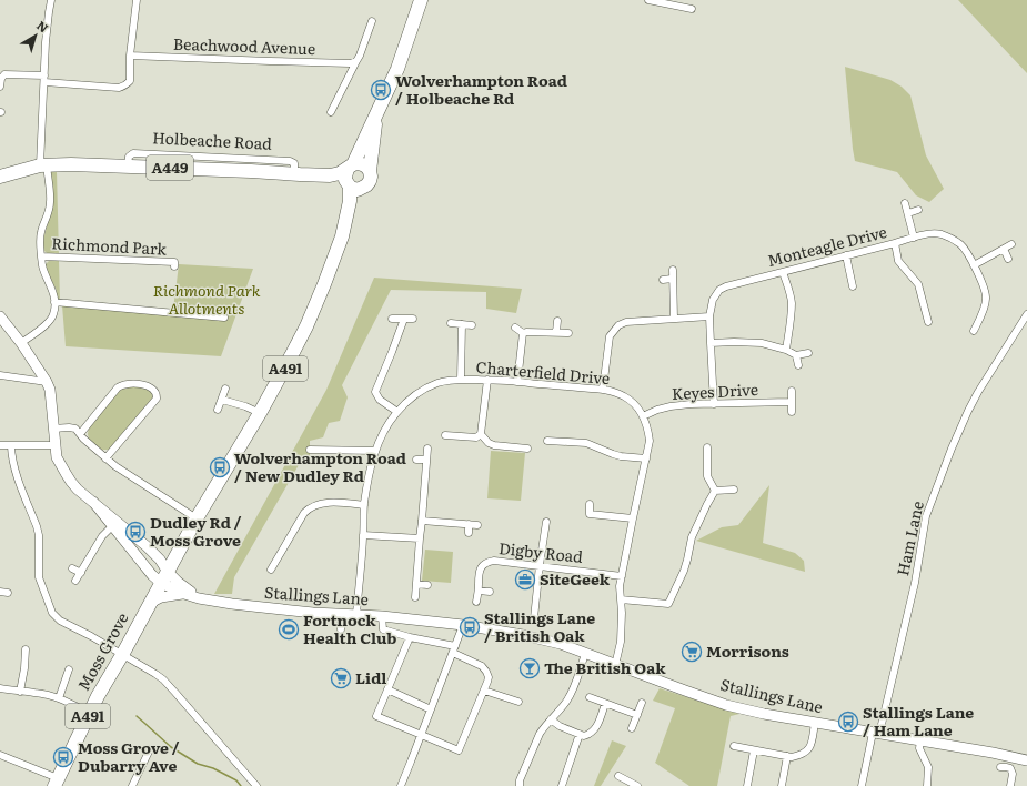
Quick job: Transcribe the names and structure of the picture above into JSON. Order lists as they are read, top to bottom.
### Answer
{
  "streets": {
    "highway": [
      "Holbeache Road",
      "A449",
      "A491",
      "Moss Grove"
    ],
    "main road": ["Stallings Lane"],
    "street": [
      "Beachwood Avenue",
      "Richmond Park",
      "Monteagle Drive",
      "Charterfield Drive",
      "Keyes Drive",
      "Ham Lane",
      "Digby Road"
    ]
  },
  "crossings": [
    ["Holbeache Road", "A449"],
    ["Holbeache Road", "A491"],
    ["Monteagle Drive", "Keyes Drive"],
    ["A491", "Stallings Lane"],
    ["A491", "Moss Grove"],
    ["Charterfield Drive", "Keyes Drive"],
    ["Charterfield Drive", "Digby Road"],
    ["Charterfield Drive", "Stallings Lane"],
    ["Ham Lane", "Stallings Lane"],
    ["Stallings Lane", "Moss Grove"]
  ],
  "parks": ["Richmond Park Allotments"],
  "places": {
    "bus stop": [
      "Wolverhampton Road / Holbeache Rd",
      "Wolverhampton Road / New Dudley Rd",
      "Dudley Rd / Moss Grove",
      "Stallings Lane / British Oak",
      "Stallings Lane / Ham Lane",
      "Moss Grove / Dubarry Ave"
    ],
    "office": ["SiteGeek"],
    "sports": ["Fortnock Health Club"],
    "supermarket": ["Morrisons", "Lidl"],
    "bar": ["The British Oak"]
  },
  "north": "top right"
}
